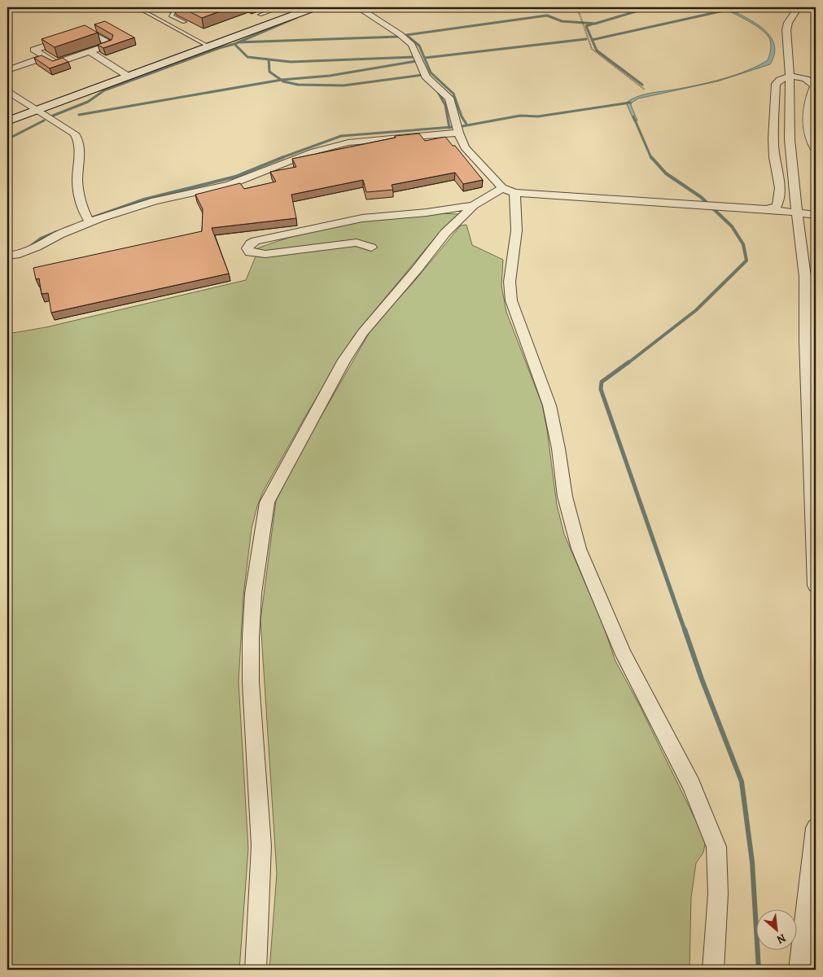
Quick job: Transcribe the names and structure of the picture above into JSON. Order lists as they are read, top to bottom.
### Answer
{
  "north": "bottom right"
}
